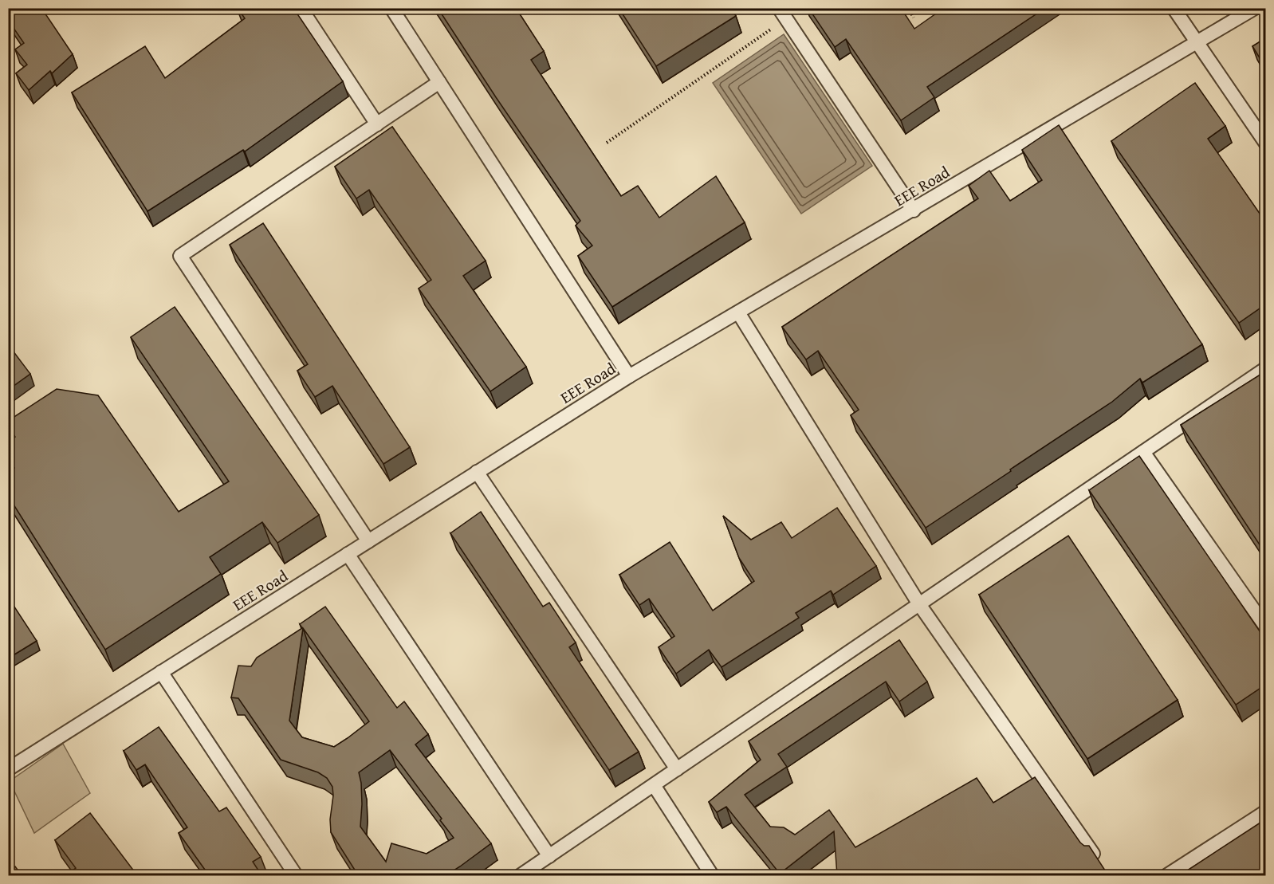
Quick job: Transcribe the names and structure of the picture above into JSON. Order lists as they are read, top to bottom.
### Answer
{
  "streets": {
    "lane": ["EEE Road"]
  }
}
